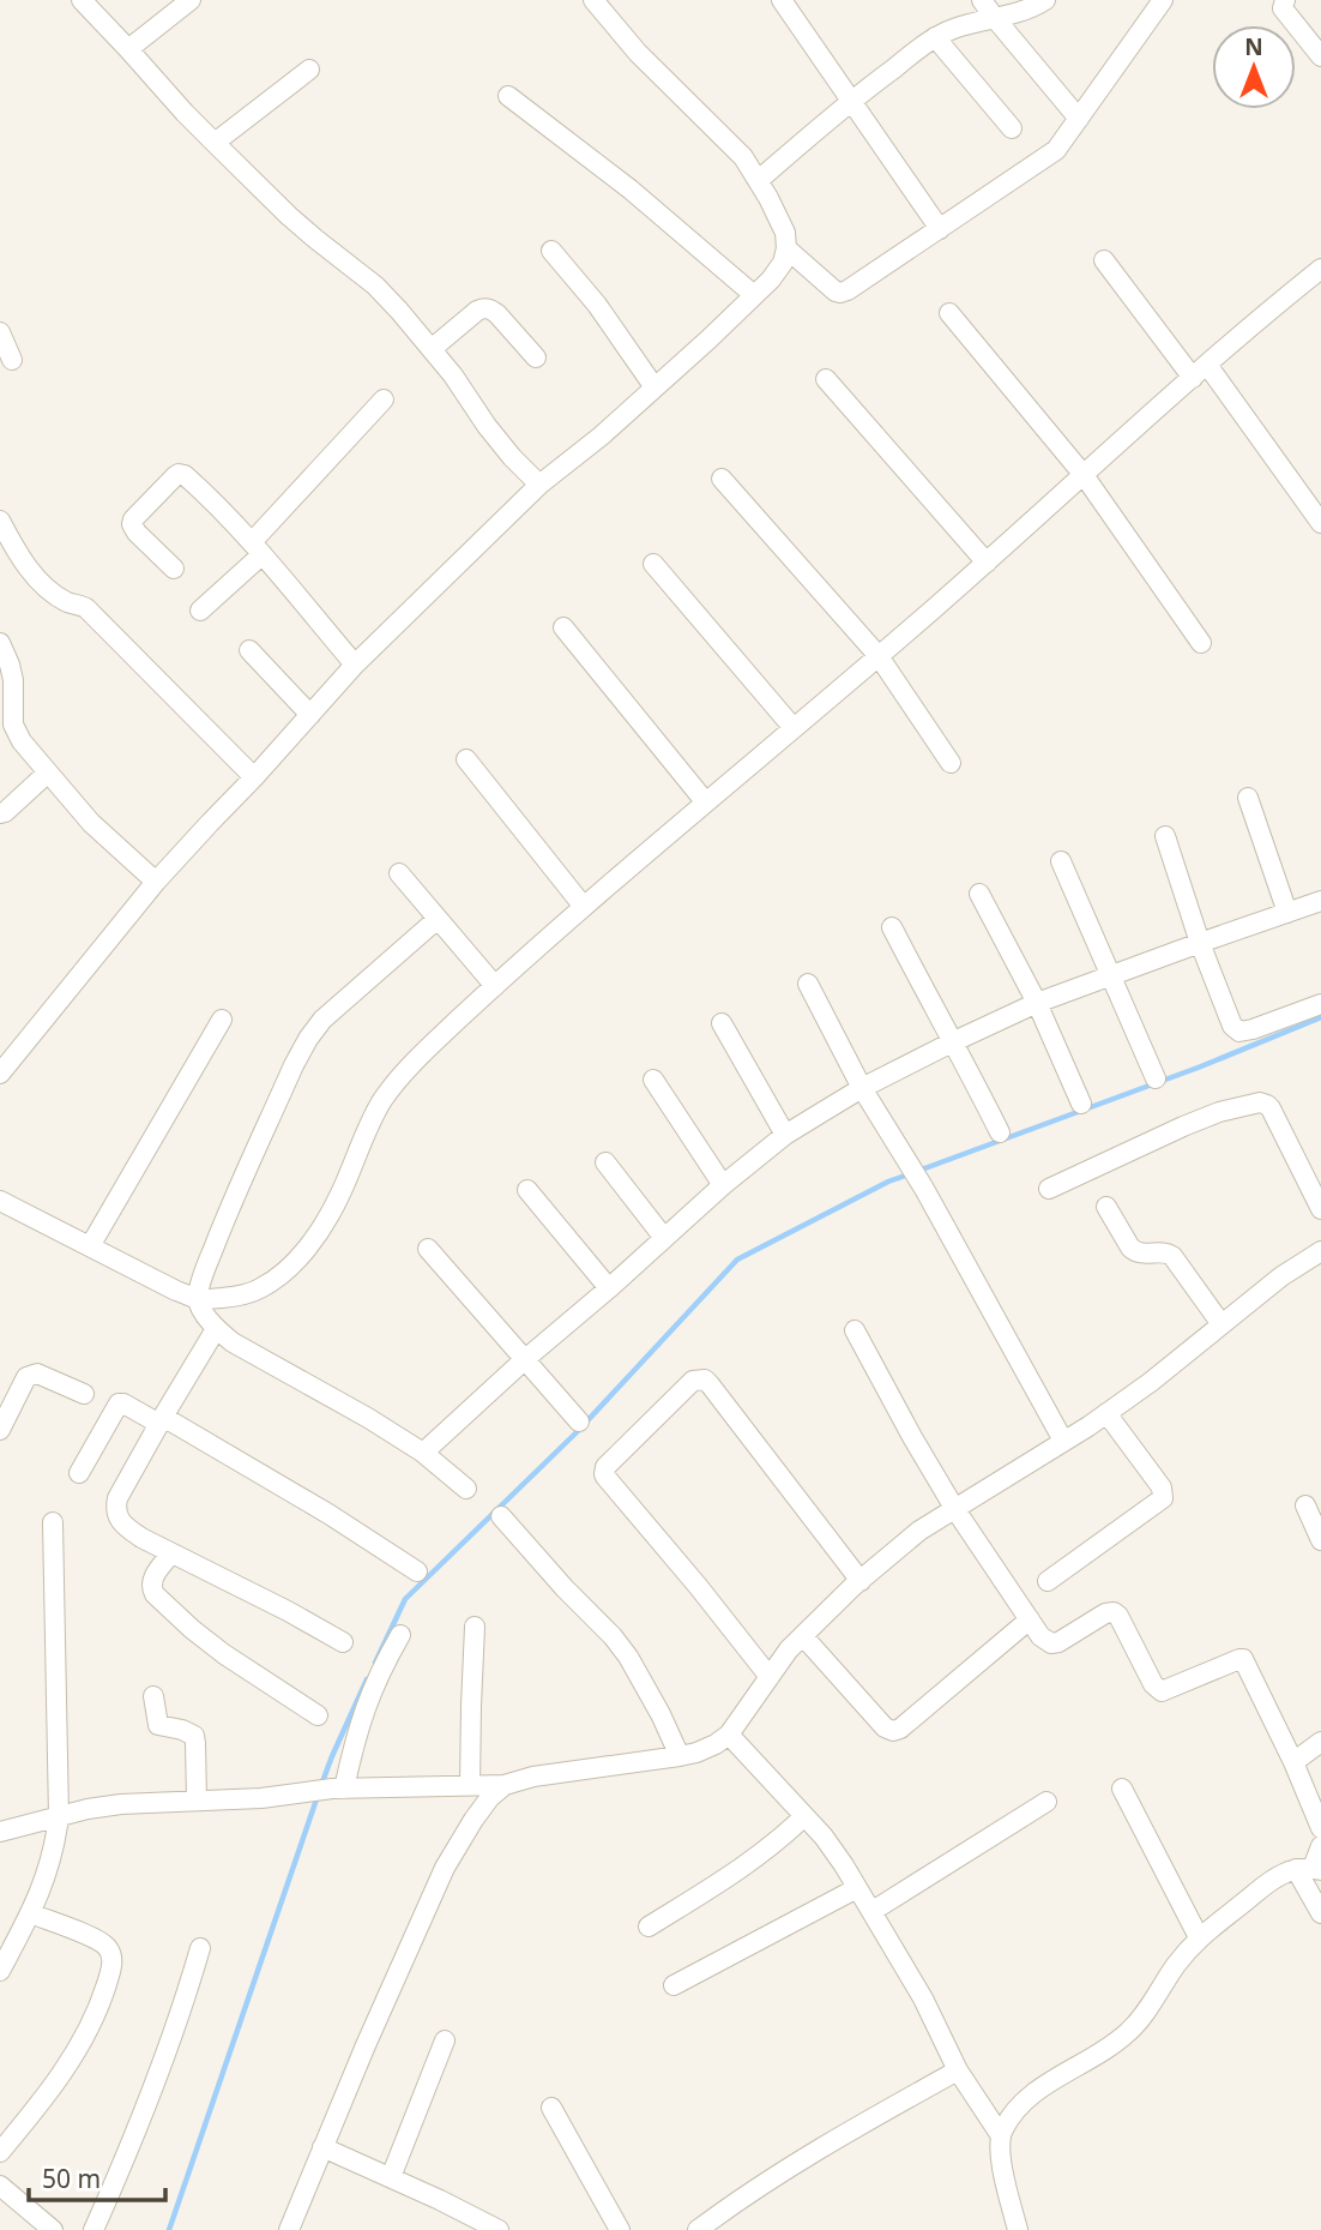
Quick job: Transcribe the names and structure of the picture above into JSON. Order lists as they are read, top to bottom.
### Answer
{
  "scale_bar": "50 m",
  "north": "top"
}
